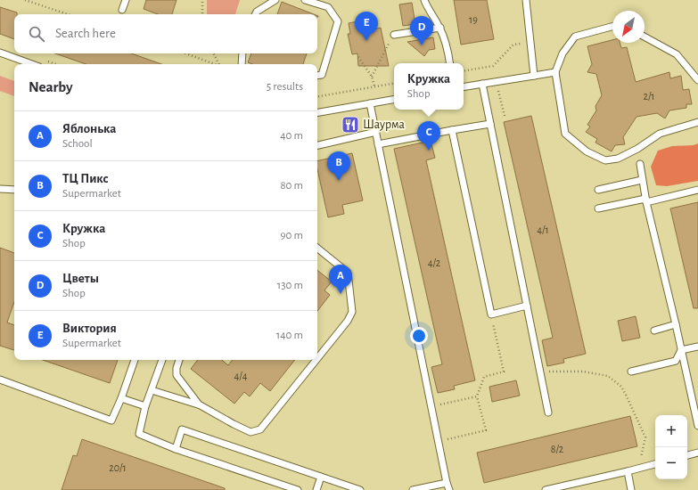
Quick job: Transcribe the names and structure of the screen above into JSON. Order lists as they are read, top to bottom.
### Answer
{
  "places": {
    "restaurant": ["Шаурма"]
  },
  "house_numbers": [
    "19",
    "2/1",
    "4/1",
    "4/2",
    "4/4",
    "8/2",
    "20/1"
  ],
  "north": "bottom left",
  "page": {
    "pins": [
      "E",
      "D",
      "C",
      "B",
      "A"
    ],
    "search": "Search here",
    "popup": ["Кружка", "Shop"],
    "heading": ["Nearby", "5 results"],
    "list": [
      {
        "mark": "A",
        "name": "Яблонька",
        "note": "School",
        "value": "40 m"
      },
      {
        "mark": "B",
        "name": "ТЦ Пикс",
        "note": "Supermarket",
        "value": "80 m"
      },
      {
        "mark": "C",
        "name": "Кружка",
        "note": "Shop",
        "value": "90 m"
      },
      {
        "mark": "D",
        "name": "Цветы",
        "note": "Shop",
        "value": "130 m"
      },
      {
        "mark": "E",
        "name": "Виктория",
        "note": "Supermarket",
        "value": "140 m"
      }
    ],
    "map_buttons": ["+", "−"]
  }
}
